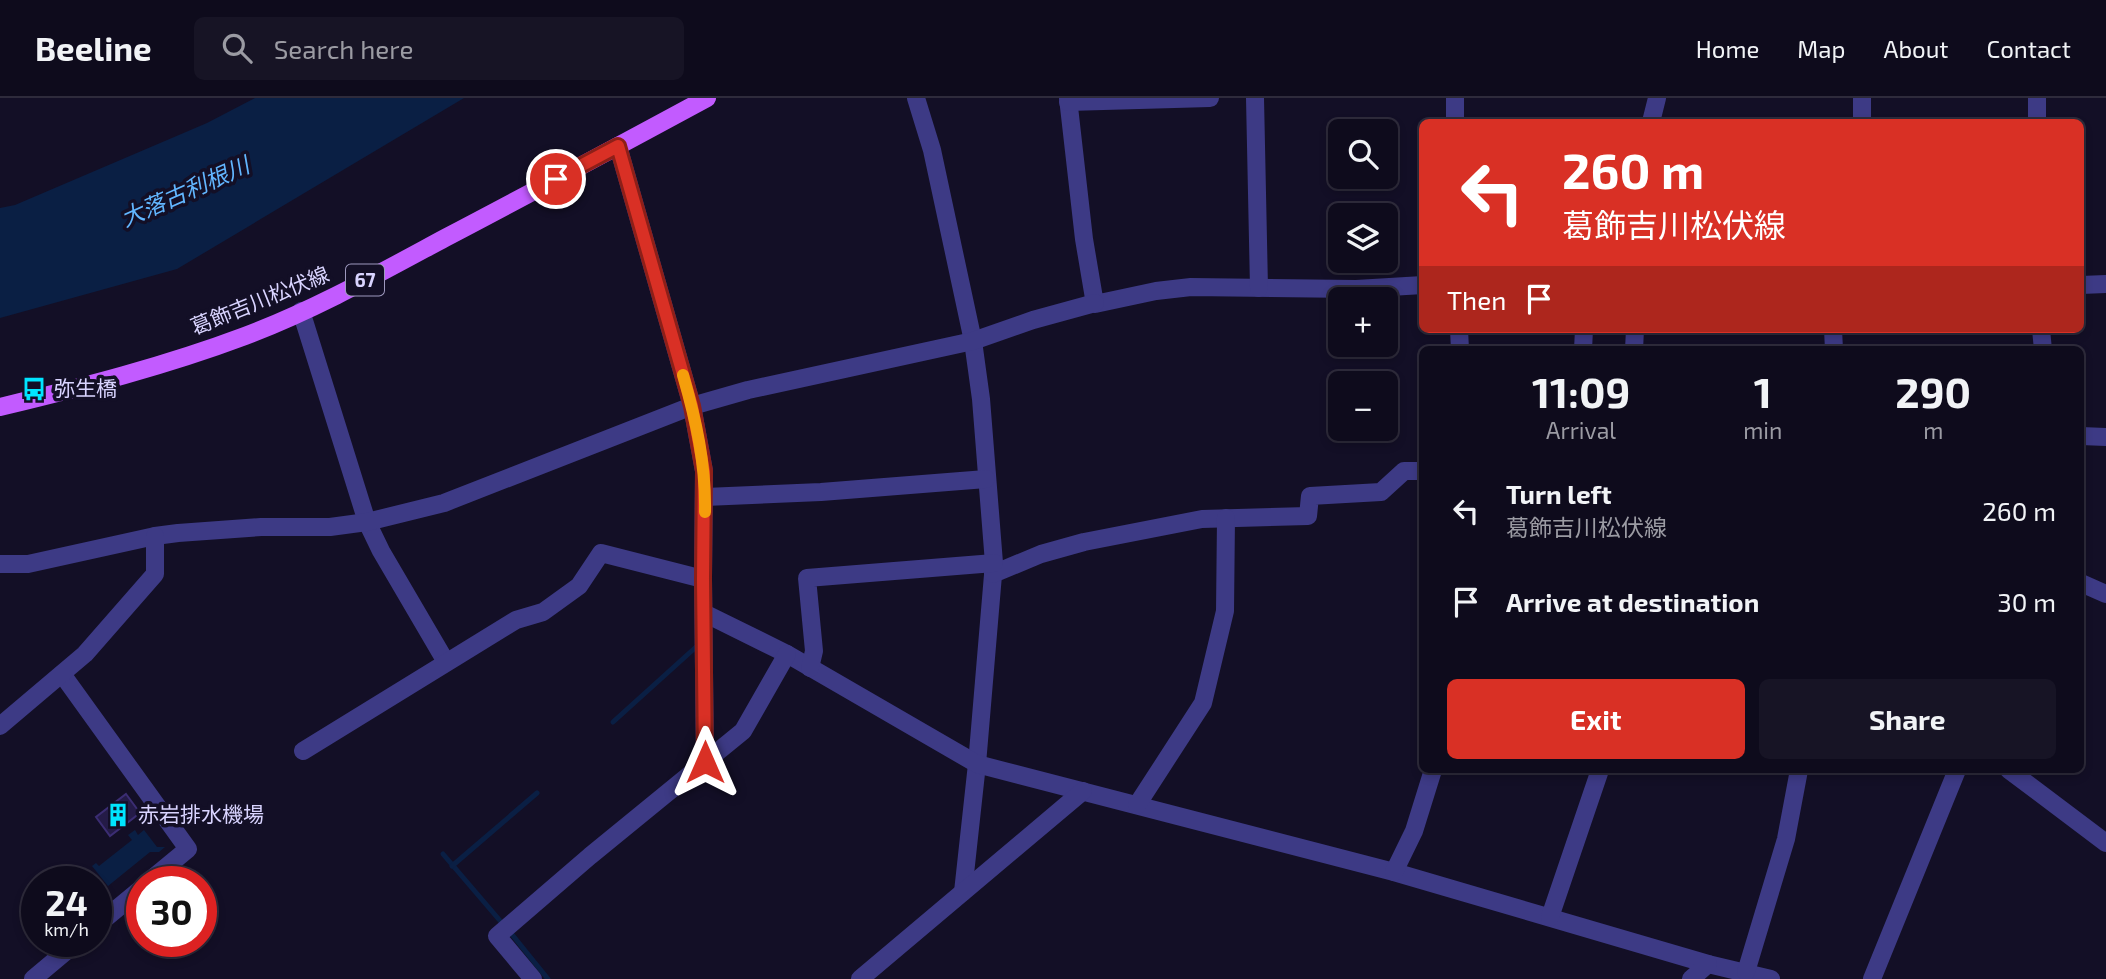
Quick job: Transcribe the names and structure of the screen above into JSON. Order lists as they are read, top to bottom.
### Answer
{
  "streets": {
    "main road": ["67", "葛飾吉川松伏線"]
  },
  "water": ["大落古利根川"],
  "places": {
    "bus stop": ["弥生橋"],
    "building": ["赤岩排水機場"]
  },
  "page": {
    "header": "Beeline",
    "search": "Search here",
    "nav": [
      "Home",
      "Map",
      "About",
      "Contact"
    ],
    "map_buttons": ["+", "−"],
    "turn": ["260 m", "葛飾吉川松伏線"],
    "then": "Then",
    "eta": [
      "11:09",
      "Arrival",
      "1",
      "min",
      "290",
      "m"
    ],
    "list": [
      {
        "name": "Turn left",
        "note": "葛飾吉川松伏線",
        "value": "260 m"
      },
      {
        "name": "Arrive at destination",
        "value": "30 m"
      }
    ],
    "buttons": ["Exit", "Share"],
    "speed": "24 km/h",
    "limit": "30"
  }
}
